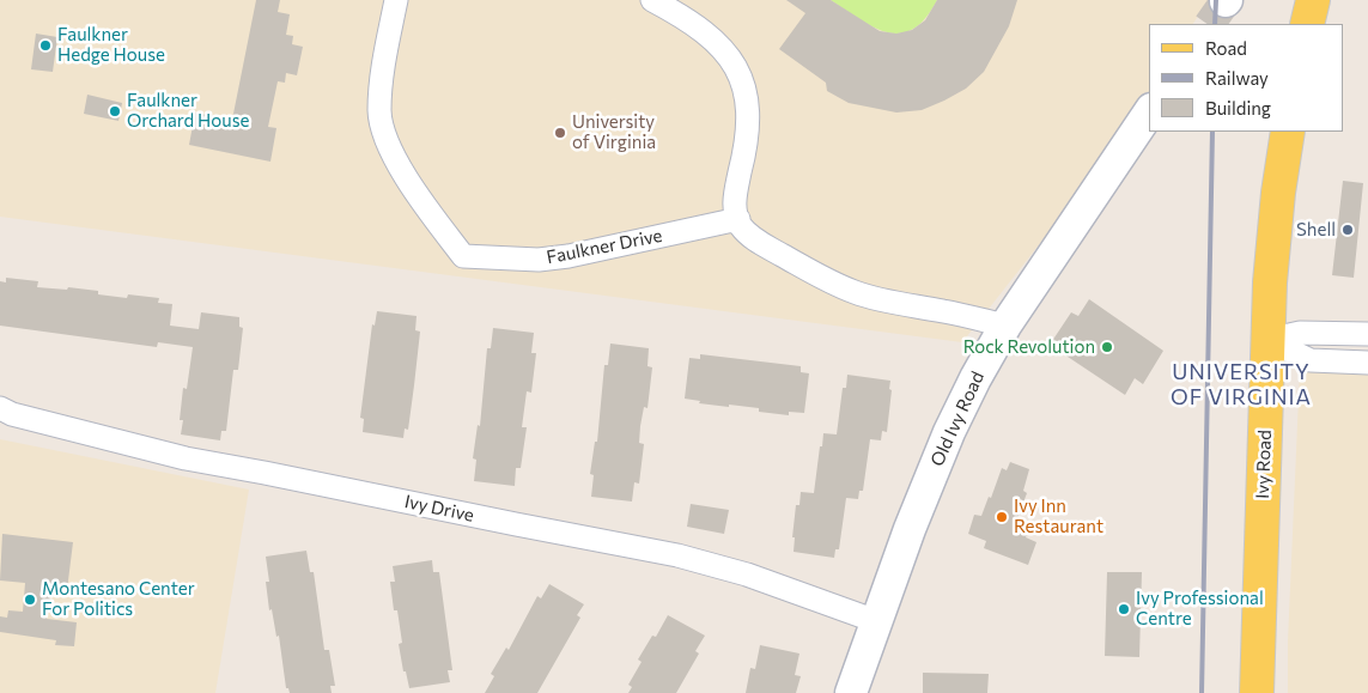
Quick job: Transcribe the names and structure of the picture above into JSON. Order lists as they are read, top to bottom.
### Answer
{
  "streets": {
    "main road": ["Ivy Road"],
    "street": ["Faulkner Drive", "Old Ivy Road", "Ivy Drive"]
  },
  "crossings": [
    ["Old Ivy Road", "Ivy Drive"]
  ],
  "districts": ["UNIVERSITY OF VIRGINIA"],
  "places": [
    "Faulkner Hedge House",
    "Faulkner Orchard House",
    "University of Virginia",
    "Shell",
    "Rock Revolution",
    "Ivy Inn Restaurant",
    "Montesano Center For Politics",
    "Ivy Professional Centre"
  ],
  "legend": ["Road", "Railway", "Building"]
}
